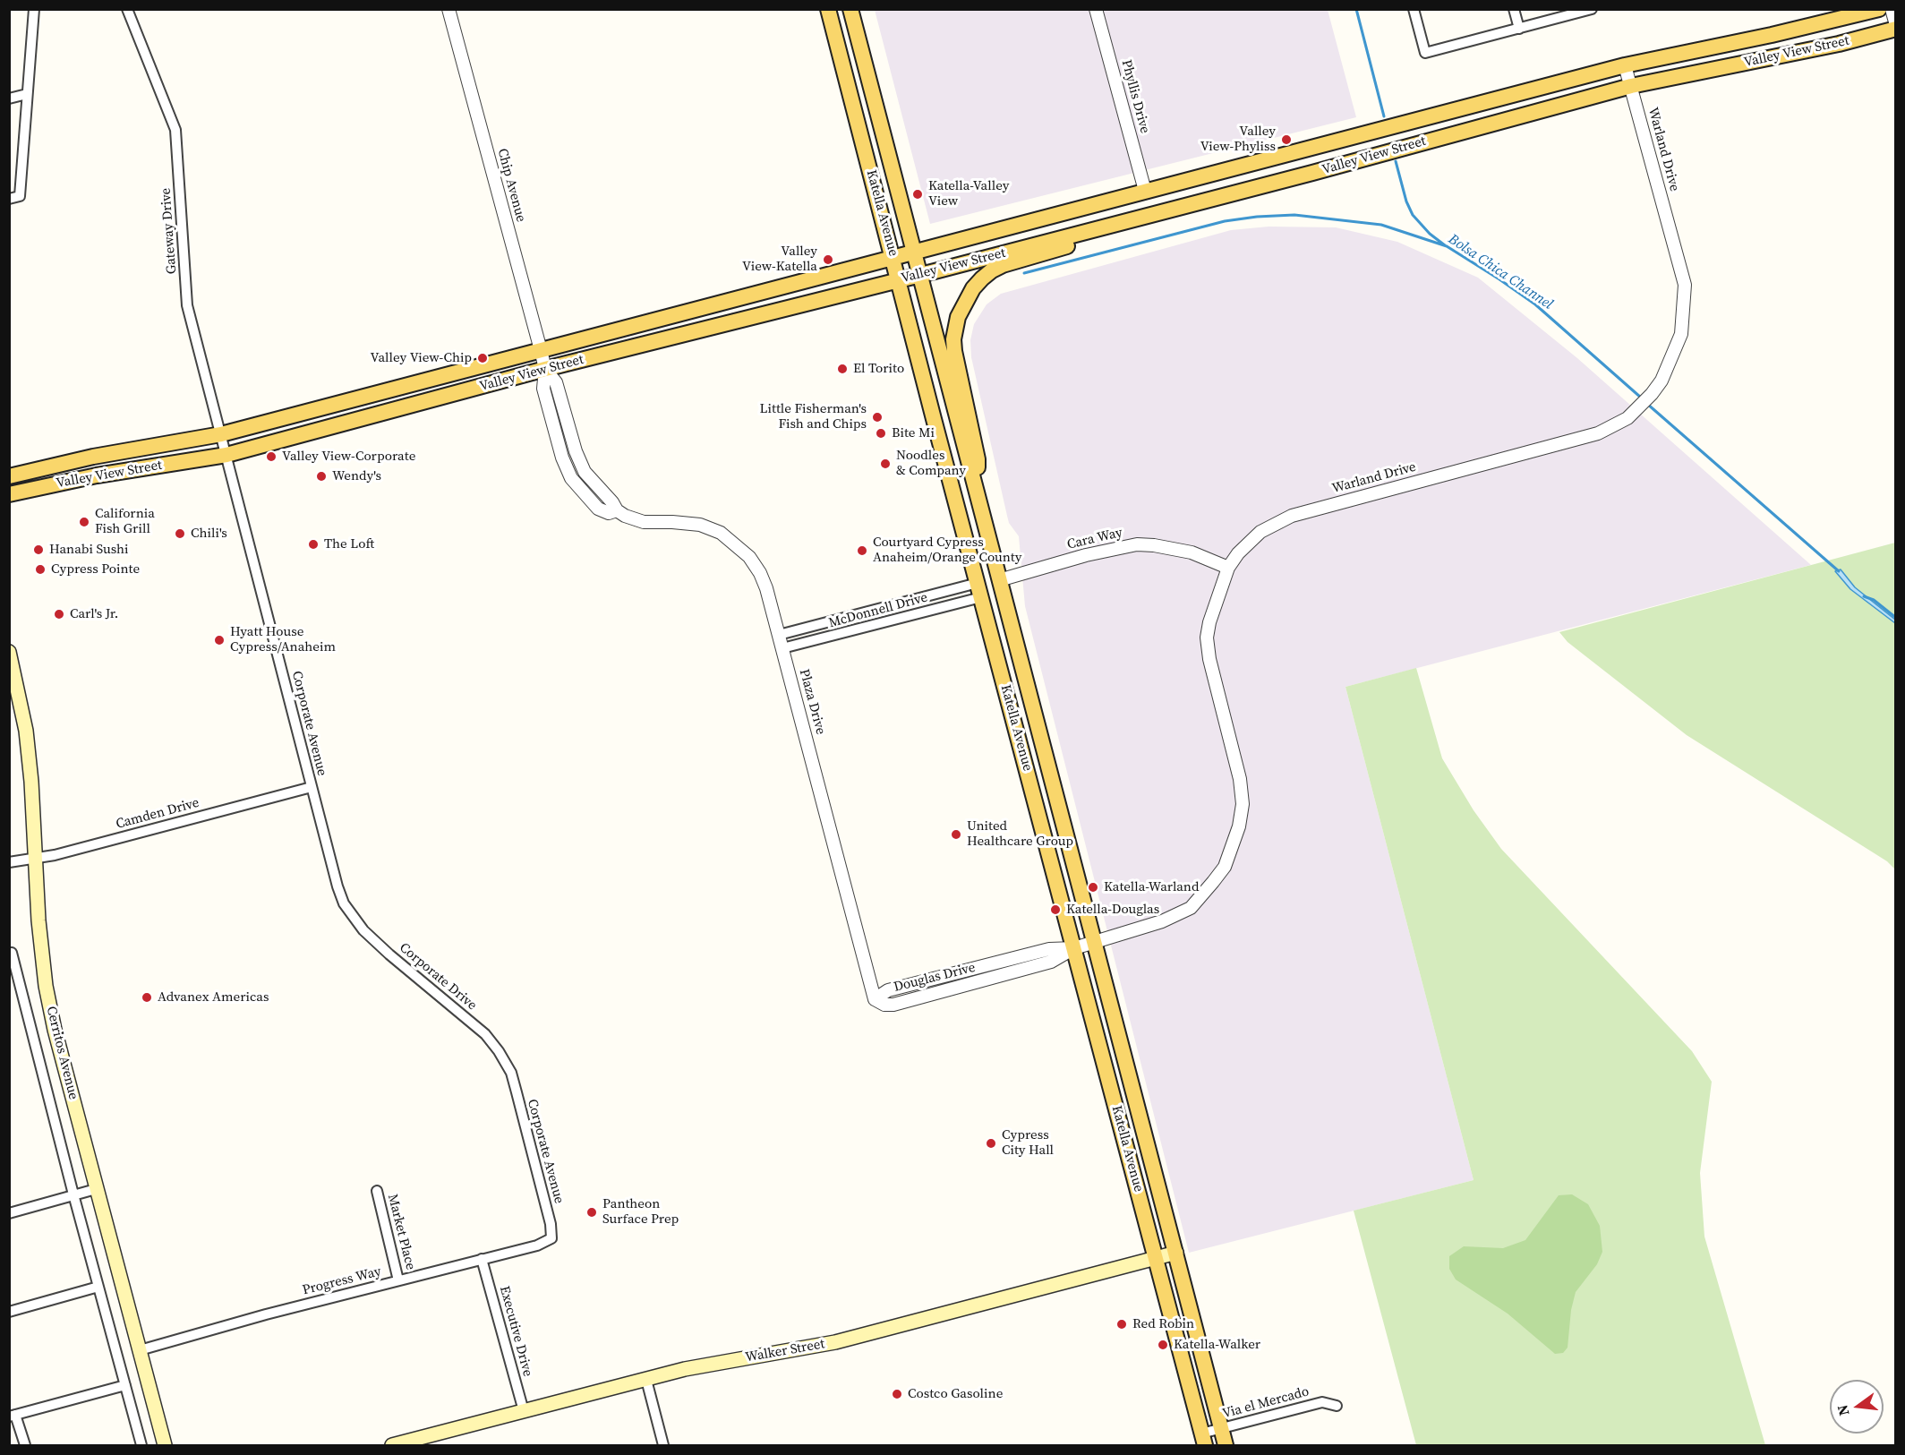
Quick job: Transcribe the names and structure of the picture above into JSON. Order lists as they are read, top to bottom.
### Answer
{
  "streets": {
    "main road": [
      "Valley View Street",
      "Katella Avenue",
      "Cerritos Avenue",
      "Walker Street"
    ],
    "street": [
      "Phyllis Drive",
      "Warland Drive",
      "Chip Avenue",
      "Gateway Drive",
      "Cara Way",
      "McDonnell Drive",
      "Plaza Drive",
      "Corporate Avenue",
      "Camden Drive",
      "Corporate Drive",
      "Douglas Drive",
      "Market Place",
      "Progress Way",
      "Executive Drive",
      "Via el Mercado"
    ]
  },
  "crossings": [
    ["Valley View Street", "Phyllis Drive"],
    ["Valley View Street", "Warland Drive"],
    ["Valley View Street", "Chip Avenue"],
    ["Valley View Street", "Katella Avenue"],
    ["Valley View Street", "Gateway Drive"],
    ["Valley View Street", "Plaza Drive"],
    ["Valley View Street", "Corporate Avenue"],
    ["Warland Drive", "Katella Avenue"],
    ["Warland Drive", "Cara Way"],
    ["Warland Drive", "Douglas Drive"],
    ["Chip Avenue", "Plaza Drive"],
    ["Katella Avenue", "Cara Way"],
    ["Katella Avenue", "McDonnell Drive"],
    ["Katella Avenue", "Douglas Drive"],
    ["Katella Avenue", "Walker Street"],
    ["Katella Avenue", "Via el Mercado"],
    ["Gateway Drive", "Corporate Avenue"],
    ["McDonnell Drive", "Plaza Drive"],
    ["Plaza Drive", "Douglas Drive"],
    ["Corporate Avenue", "Camden Drive"],
    ["Corporate Avenue", "Corporate Drive"],
    ["Corporate Avenue", "Progress Way"],
    ["Camden Drive", "Cerritos Avenue"],
    ["Cerritos Avenue", "Progress Way"],
    ["Market Place", "Progress Way"],
    ["Progress Way", "Executive Drive"],
    ["Executive Drive", "Walker Street"]
  ],
  "water": ["Bolsa Chica Channel"],
  "places": [
    "Valley View-Phyliss",
    "Katella-Valley View",
    "Valley View-Katella",
    "Valley View-Chip",
    "El Torito",
    "Little Fisherman's Fish and Chips",
    "Bite Mi",
    "Valley View-Corporate",
    "Noodles & Company",
    "Wendy's",
    "California Fish Grill",
    "Chili's",
    "The Loft",
    "Hanabi Sushi",
    "Courtyard Cypress Anaheim/Orange County",
    "Cypress Pointe",
    "Carl's Jr.",
    "Hyatt House Cypress/Anaheim",
    "United Healthcare Group",
    "Katella-Warland",
    "Katella-Douglas",
    "Advanex Americas",
    "Cypress City Hall",
    "Pantheon Surface Prep",
    "Red Robin",
    "Katella-Walker",
    "Costco Gasoline"
  ],
  "north": "left"
}
